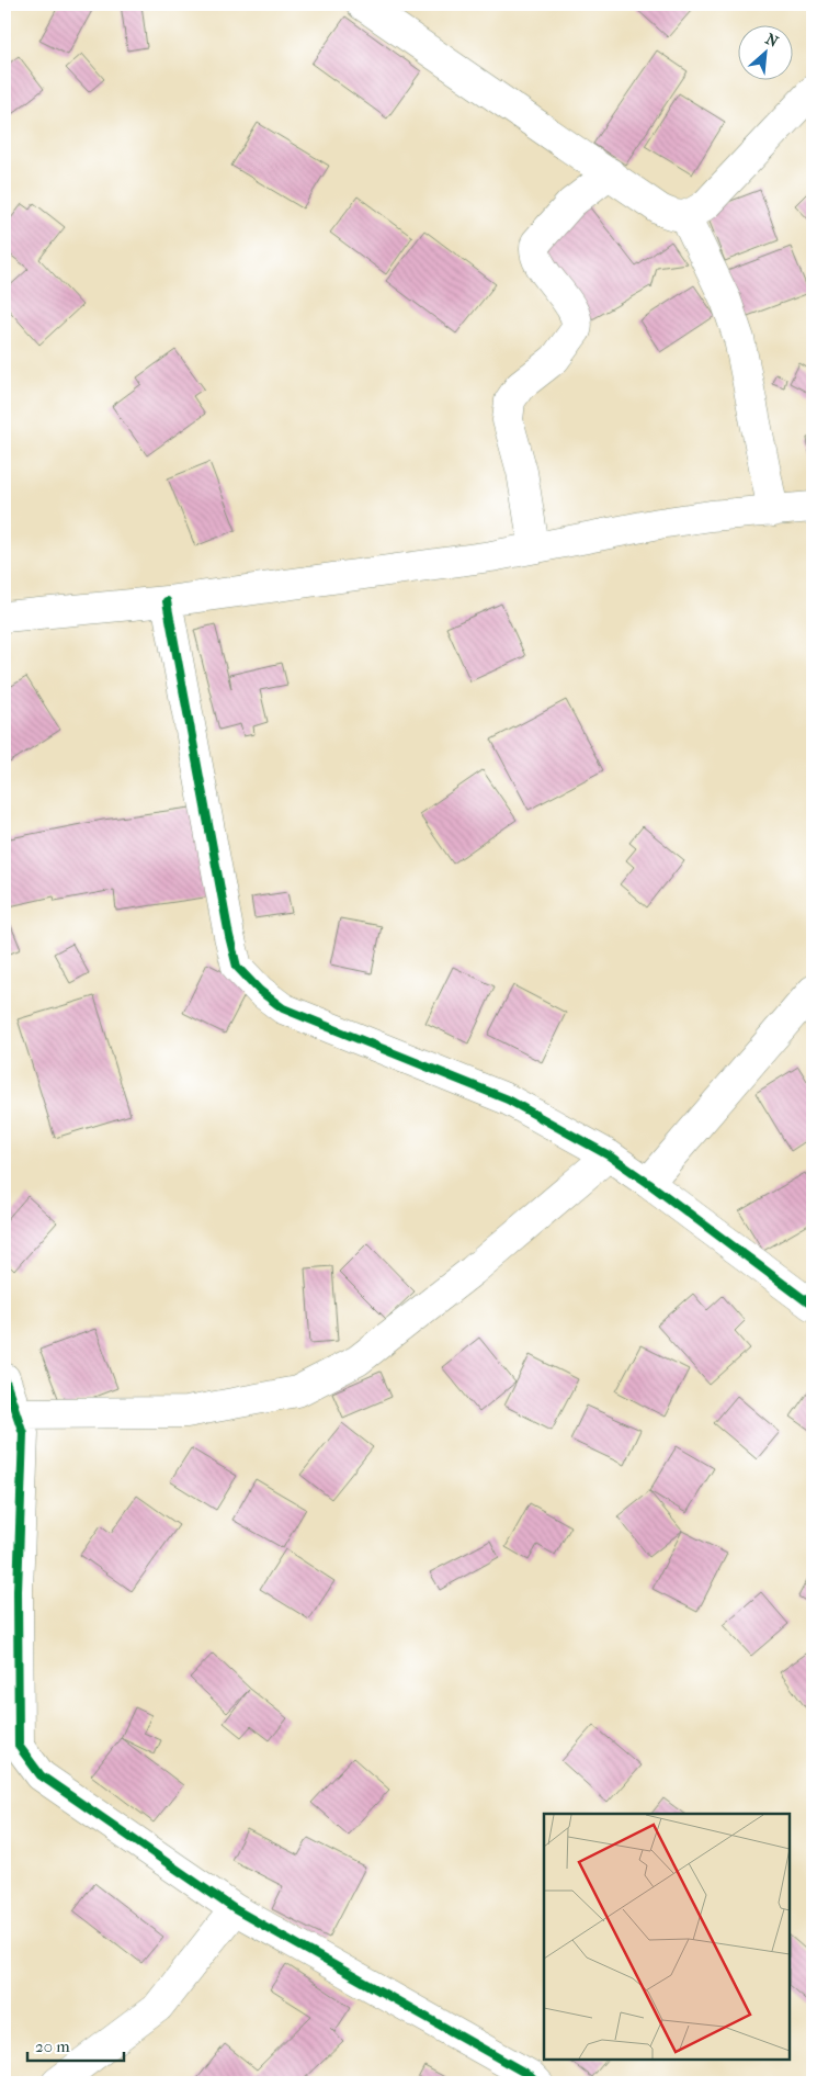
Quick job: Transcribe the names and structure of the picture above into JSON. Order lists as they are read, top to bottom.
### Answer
{
  "scale_bar": "20 m",
  "north": "top right"
}
